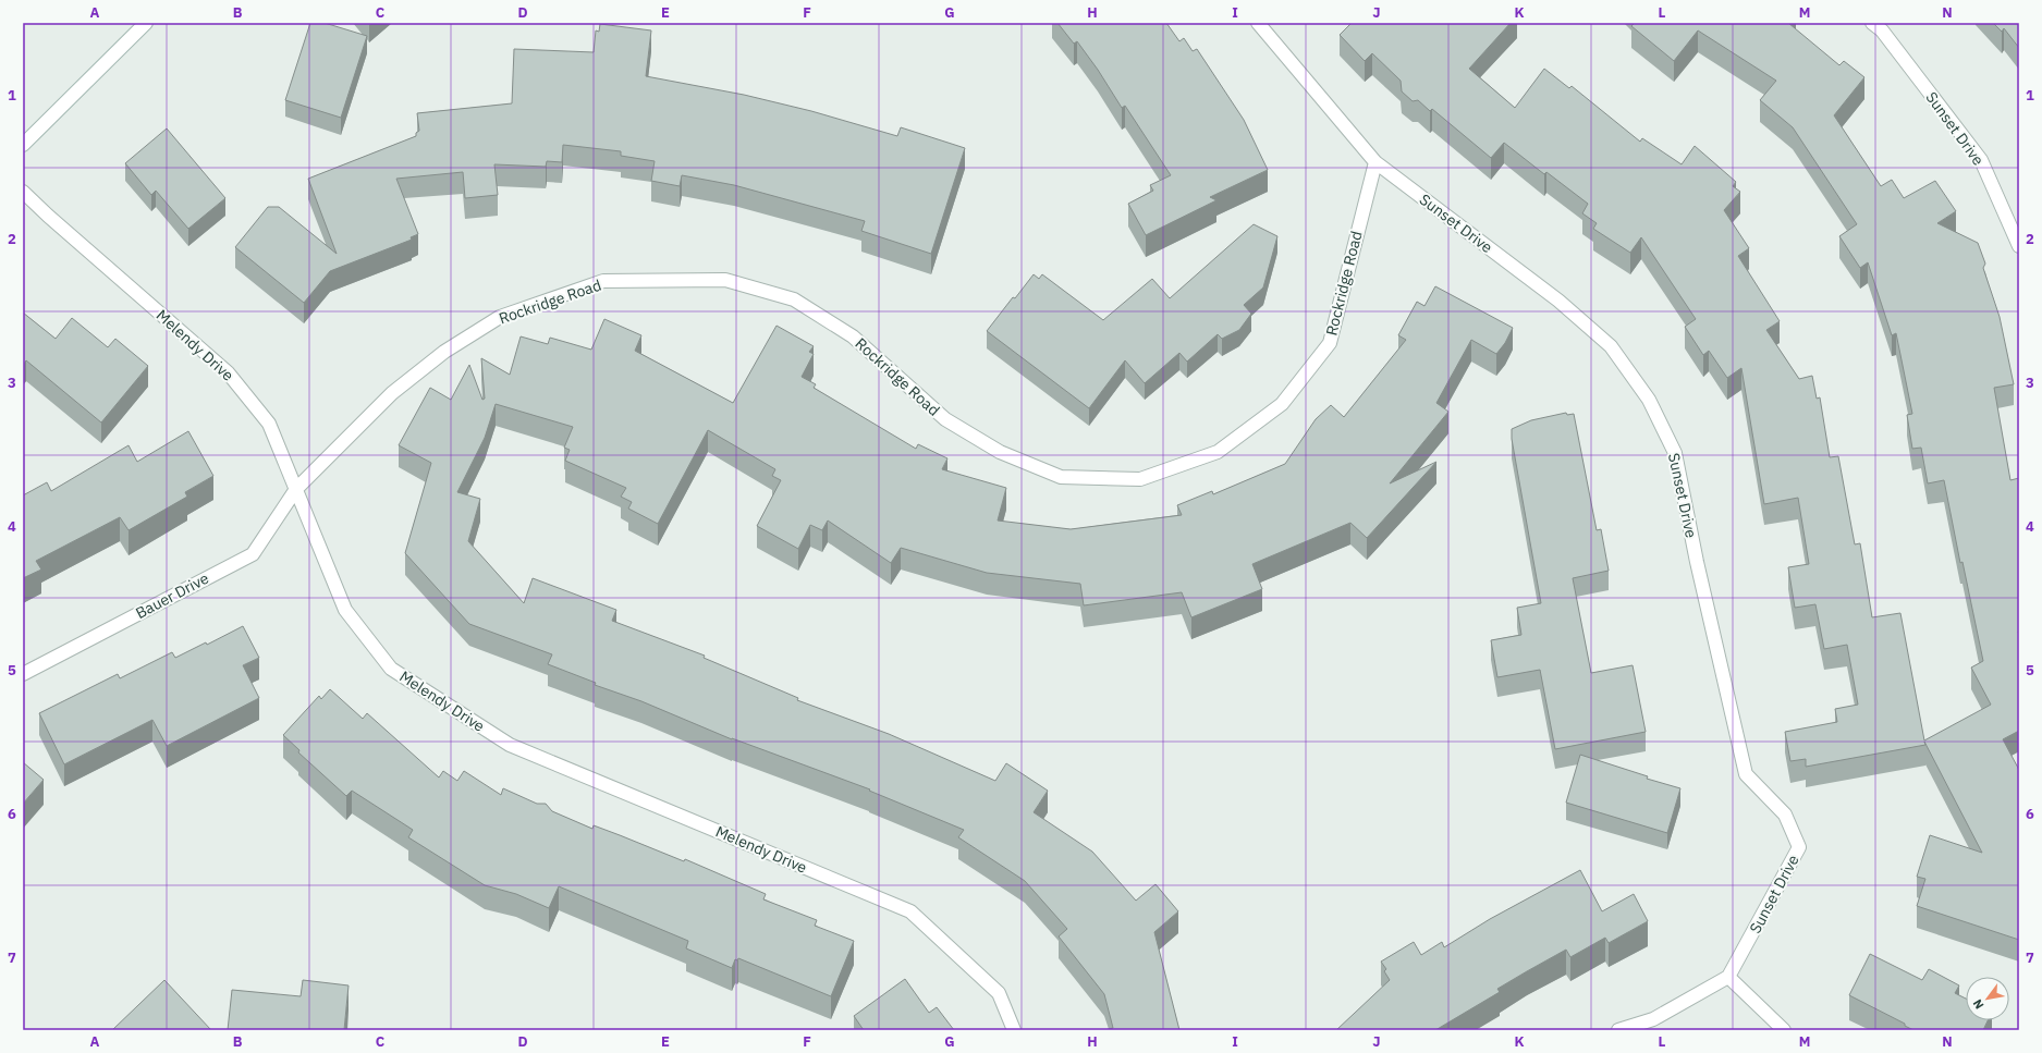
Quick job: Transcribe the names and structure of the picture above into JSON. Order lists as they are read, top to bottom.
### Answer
{
  "streets": {
    "street": [
      "Sunset Drive",
      "Rockridge Road",
      "Melendy Drive",
      "Bauer Drive"
    ]
  },
  "crossings": [
    ["Sunset Drive", "Rockridge Road"],
    ["Rockridge Road", "Melendy Drive"],
    ["Rockridge Road", "Bauer Drive"],
    ["Melendy Drive", "Bauer Drive"]
  ],
  "north": "bottom left",
  "grid": {
    "columns": [
      "A",
      "B",
      "C",
      "D",
      "E",
      "F",
      "G",
      "H",
      "I",
      "J",
      "K",
      "L",
      "M",
      "N"
    ],
    "rows": [
      "1",
      "2",
      "3",
      "4",
      "5",
      "6",
      "7"
    ]
  }
}
